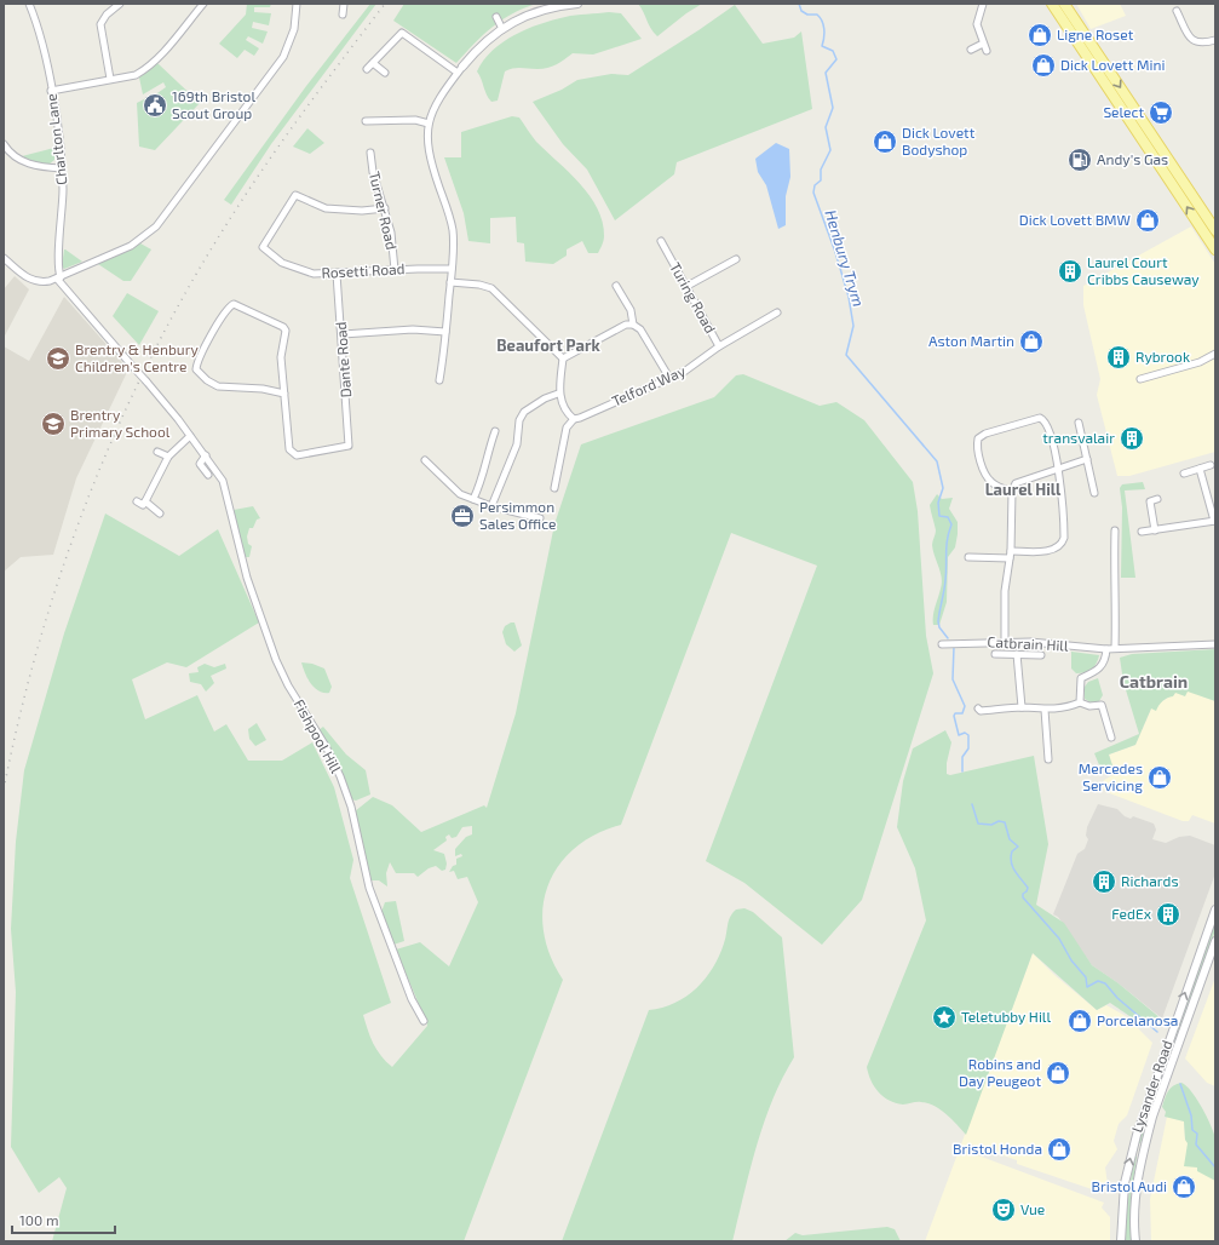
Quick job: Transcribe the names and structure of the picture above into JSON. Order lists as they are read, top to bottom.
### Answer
{
  "streets": {
    "street": [
      "Charlton Lane",
      "Turner Road",
      "Rosetti Road",
      "Turing Road",
      "Dante Road",
      "Telford Way",
      "Catbrain Hill",
      "Fishpool Hill",
      "Lysander Road"
    ]
  },
  "crossings": [
    ["Charlton Lane", "Fishpool Hill"],
    ["Turner Road", "Rosetti Road"],
    ["Rosetti Road", "Dante Road"],
    ["Turing Road", "Telford Way"]
  ],
  "districts": ["Beaufort Park", "Laurel Hill", "Catbrain"],
  "water": ["Henbury Trym"],
  "places": {
    "shop": [
      "Ligne Roset",
      "Dick Lovett Mini",
      "Dick Lovett Bodyshop",
      "Dick Lovett BMW",
      "Aston Martin",
      "Mercedes Servicing",
      "Porcelanosa",
      "Robins and Day Peugeot",
      "Bristol Honda",
      "Bristol Audi"
    ],
    "public building": ["169th Bristol Scout Group"],
    "supermarket": ["Select"],
    "fuel station": ["Andy's Gas"],
    "building": [
      "Laurel Court Cribbs Causeway",
      "Rybrook",
      "transvalair",
      "Richards",
      "FedEx"
    ],
    "school or university": ["Brentry & Henbury Children's Centre", "Brentry Primary School"],
    "office": ["Persimmon Sales Office"],
    "place": ["Teletubby Hill"],
    "theatre": ["Vue"]
  },
  "scale_bar": "100 m"
}
